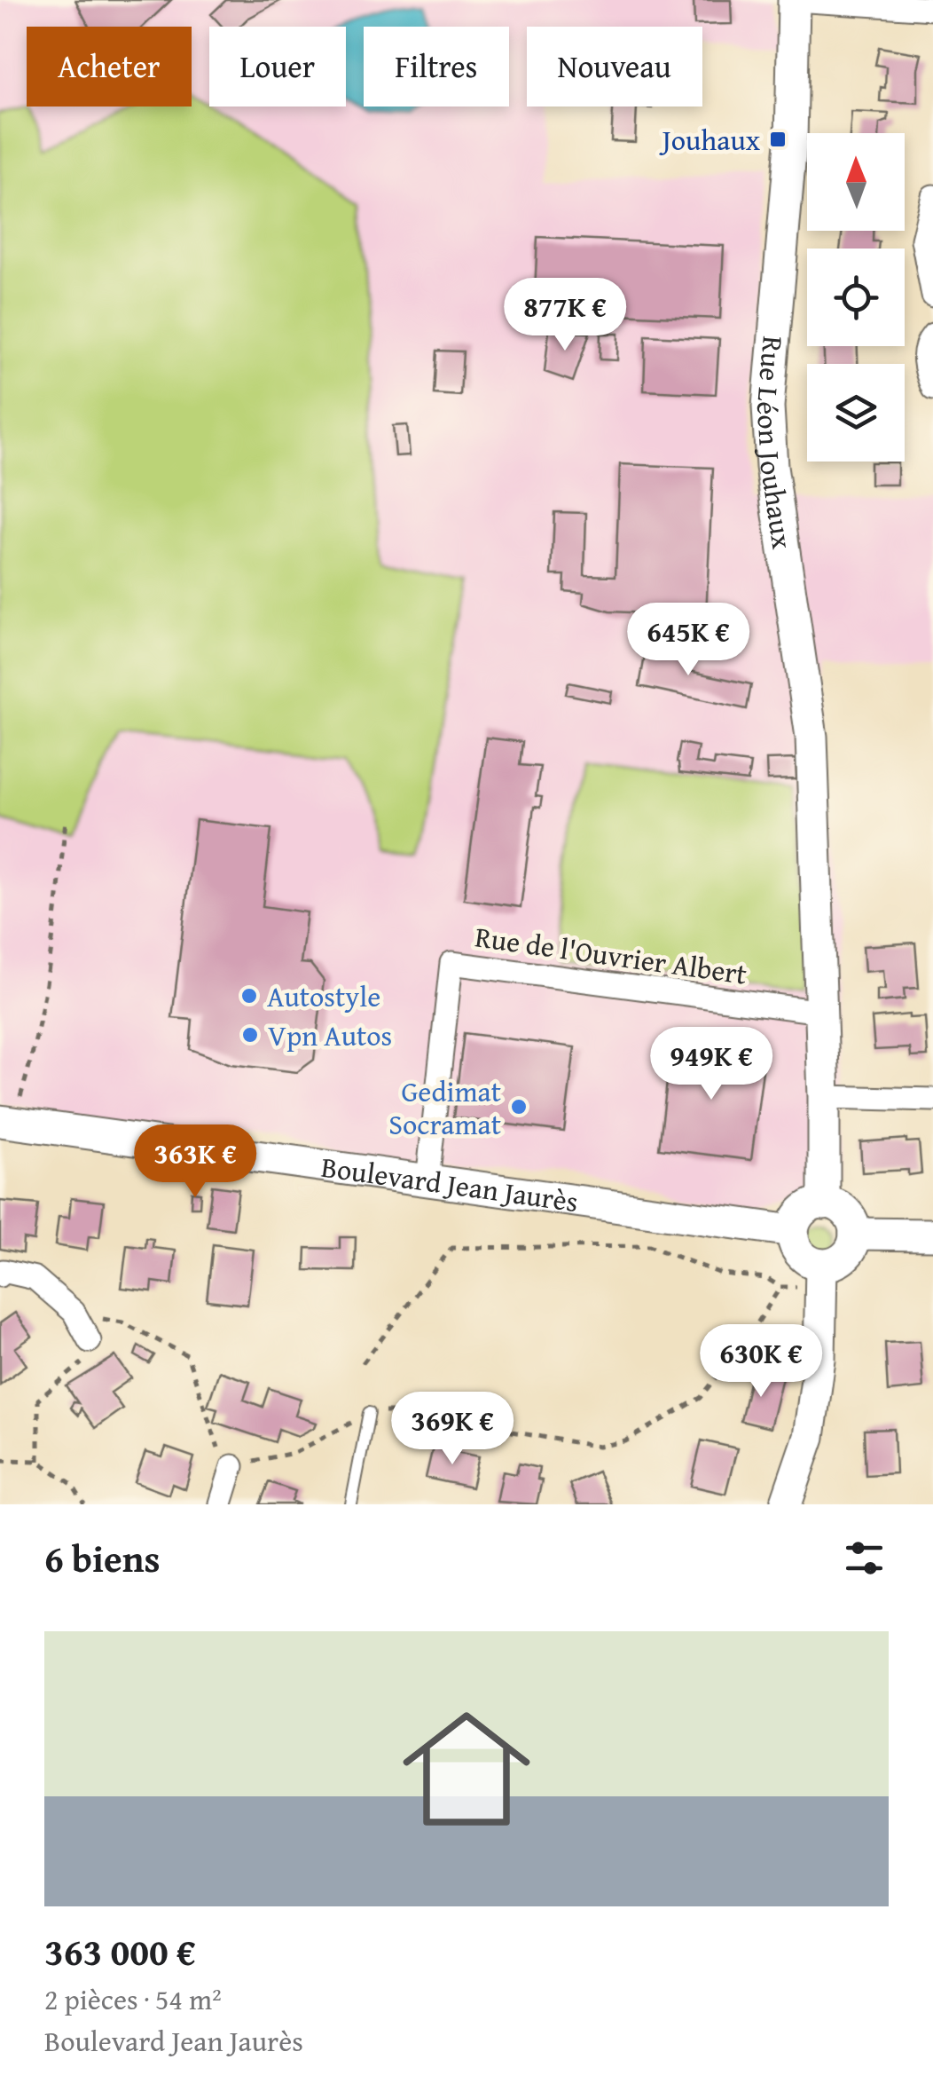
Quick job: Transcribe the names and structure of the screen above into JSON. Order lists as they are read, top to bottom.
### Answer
{
  "streets": {
    "street": ["Rue Léon Jouhaux", "Rue de l'Ouvrier Albert", "Boulevard Jean Jaurès"]
  },
  "crossings": [
    ["Rue Léon Jouhaux", "Rue de l'Ouvrier Albert"],
    ["Rue Léon Jouhaux", "Boulevard Jean Jaurès"],
    ["Rue de l'Ouvrier Albert", "Boulevard Jean Jaurès"]
  ],
  "places": {
    "transit": ["Jouhaux"],
    "other": ["Autostyle", "Vpn Autos", "Gedimat Socramat"]
  },
  "north": "top",
  "page": {
    "chip": [
      "Acheter",
      "Louer",
      "Filtres",
      "Nouveau"
    ],
    "price": [
      "877K €",
      "645K €",
      "949K €",
      "363K €",
      "630K €",
      "369K €"
    ],
    "heading": "6 biens",
    "list": [
      {
        "name": "363 000 €",
        "note": "2 pièces · 54 m² · Boulevard Jean Jaurès"
      }
    ]
  }
}
